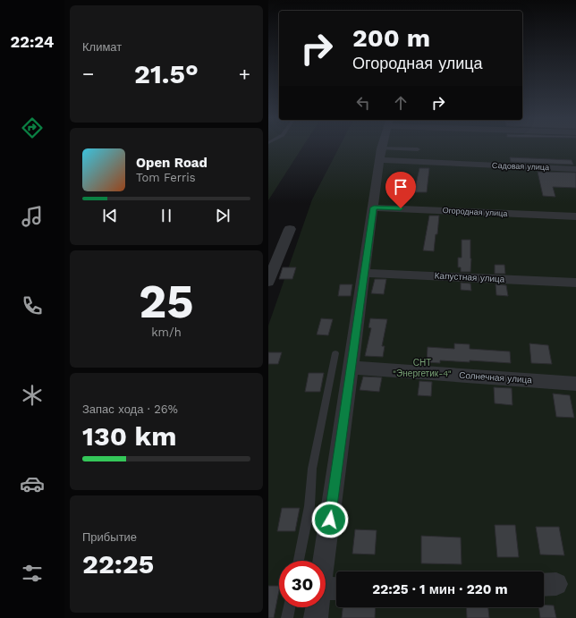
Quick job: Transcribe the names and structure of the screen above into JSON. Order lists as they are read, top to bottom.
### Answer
{
  "streets": {
    "street": [
      "Садовая улица",
      "Огородная улица",
      "Капустная улица",
      "Солнечная улица"
    ]
  },
  "parks": ["СНТ \"Энергетик-4\""],
  "page": {
    "tabs": "22:24",
    "tile": [
      "Климат",
      ["25", "km/h"],
      ["Запас хода · 26%", "130 km"],
      ["Прибытие", "22:25"]
    ],
    "turn": ["200 m", "Огородная улица"],
    "heat": ["−", "21.5°", "+"],
    "song": ["Open Road", "Tom Ferris"],
    "limit": "30",
    "trip": "22:25 · 1 мин · 220 m"
  }
}
